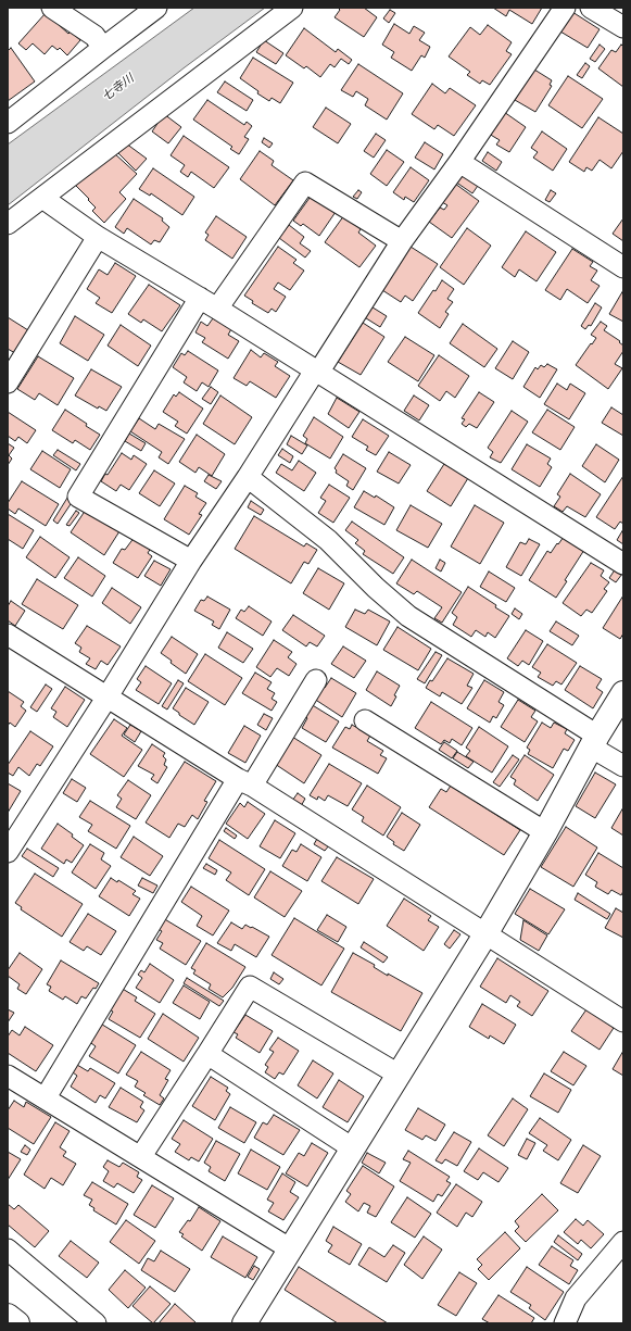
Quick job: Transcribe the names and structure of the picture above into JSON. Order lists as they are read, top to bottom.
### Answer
{
  "water": ["七寺川"]
}
